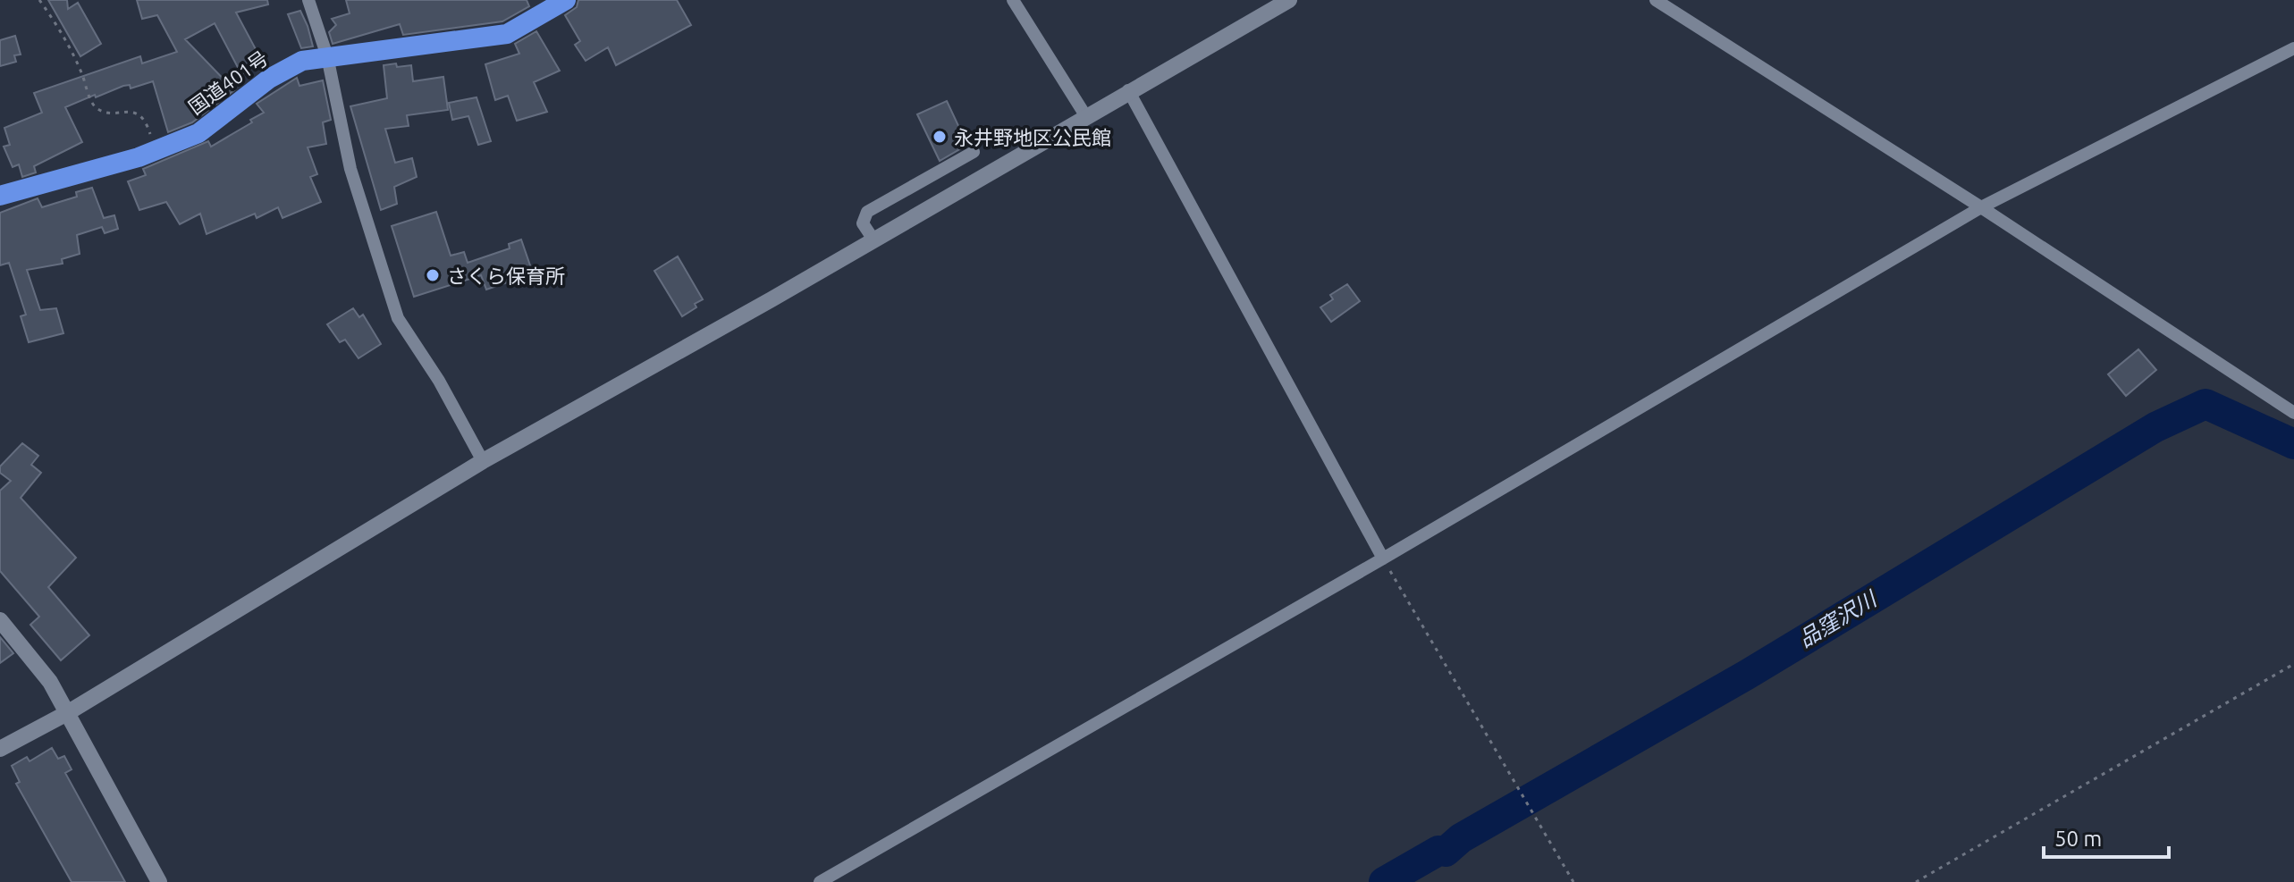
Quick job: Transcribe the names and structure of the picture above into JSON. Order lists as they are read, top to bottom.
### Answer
{
  "streets": {
    "highway": ["国道401号"]
  },
  "water": ["品窪沢川"],
  "places": ["永井野地区公民館", "さくら保育所"],
  "scale_bar": "50 m"
}
